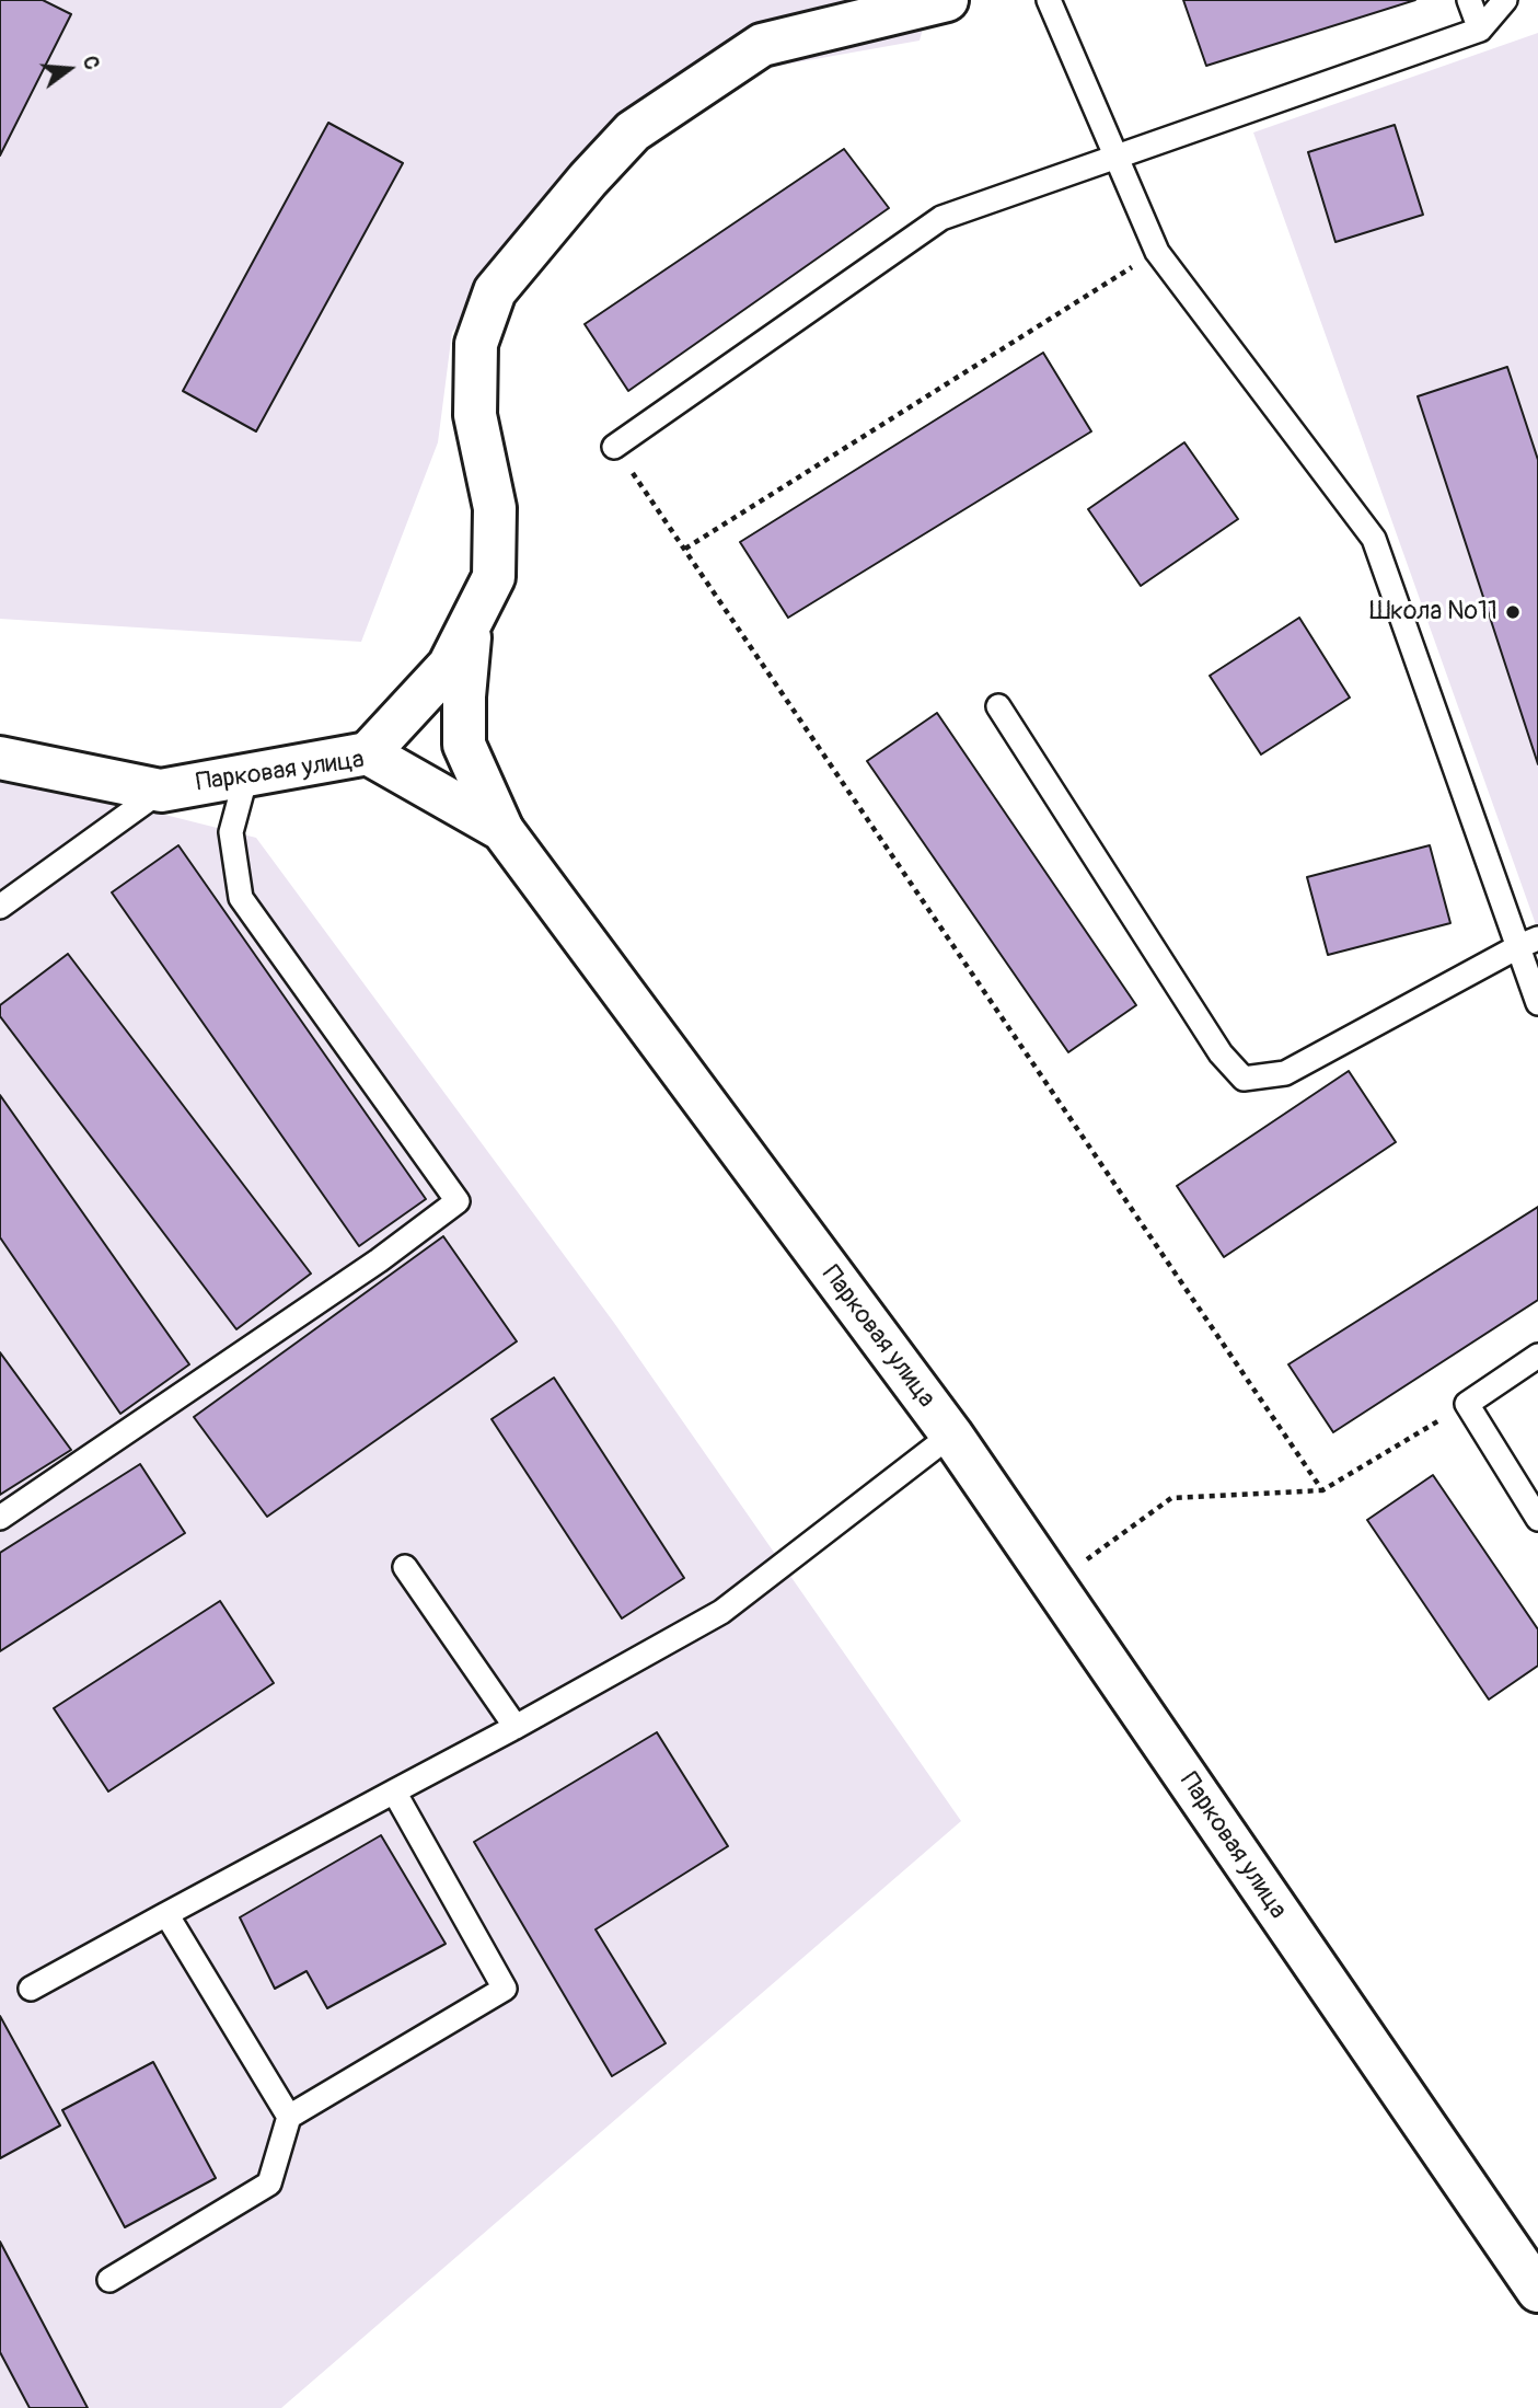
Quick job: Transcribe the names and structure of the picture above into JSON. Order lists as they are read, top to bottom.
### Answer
{
  "streets": {
    "street": ["Парковая улица"]
  },
  "places": ["Школа №11"],
  "north": "right"
}
